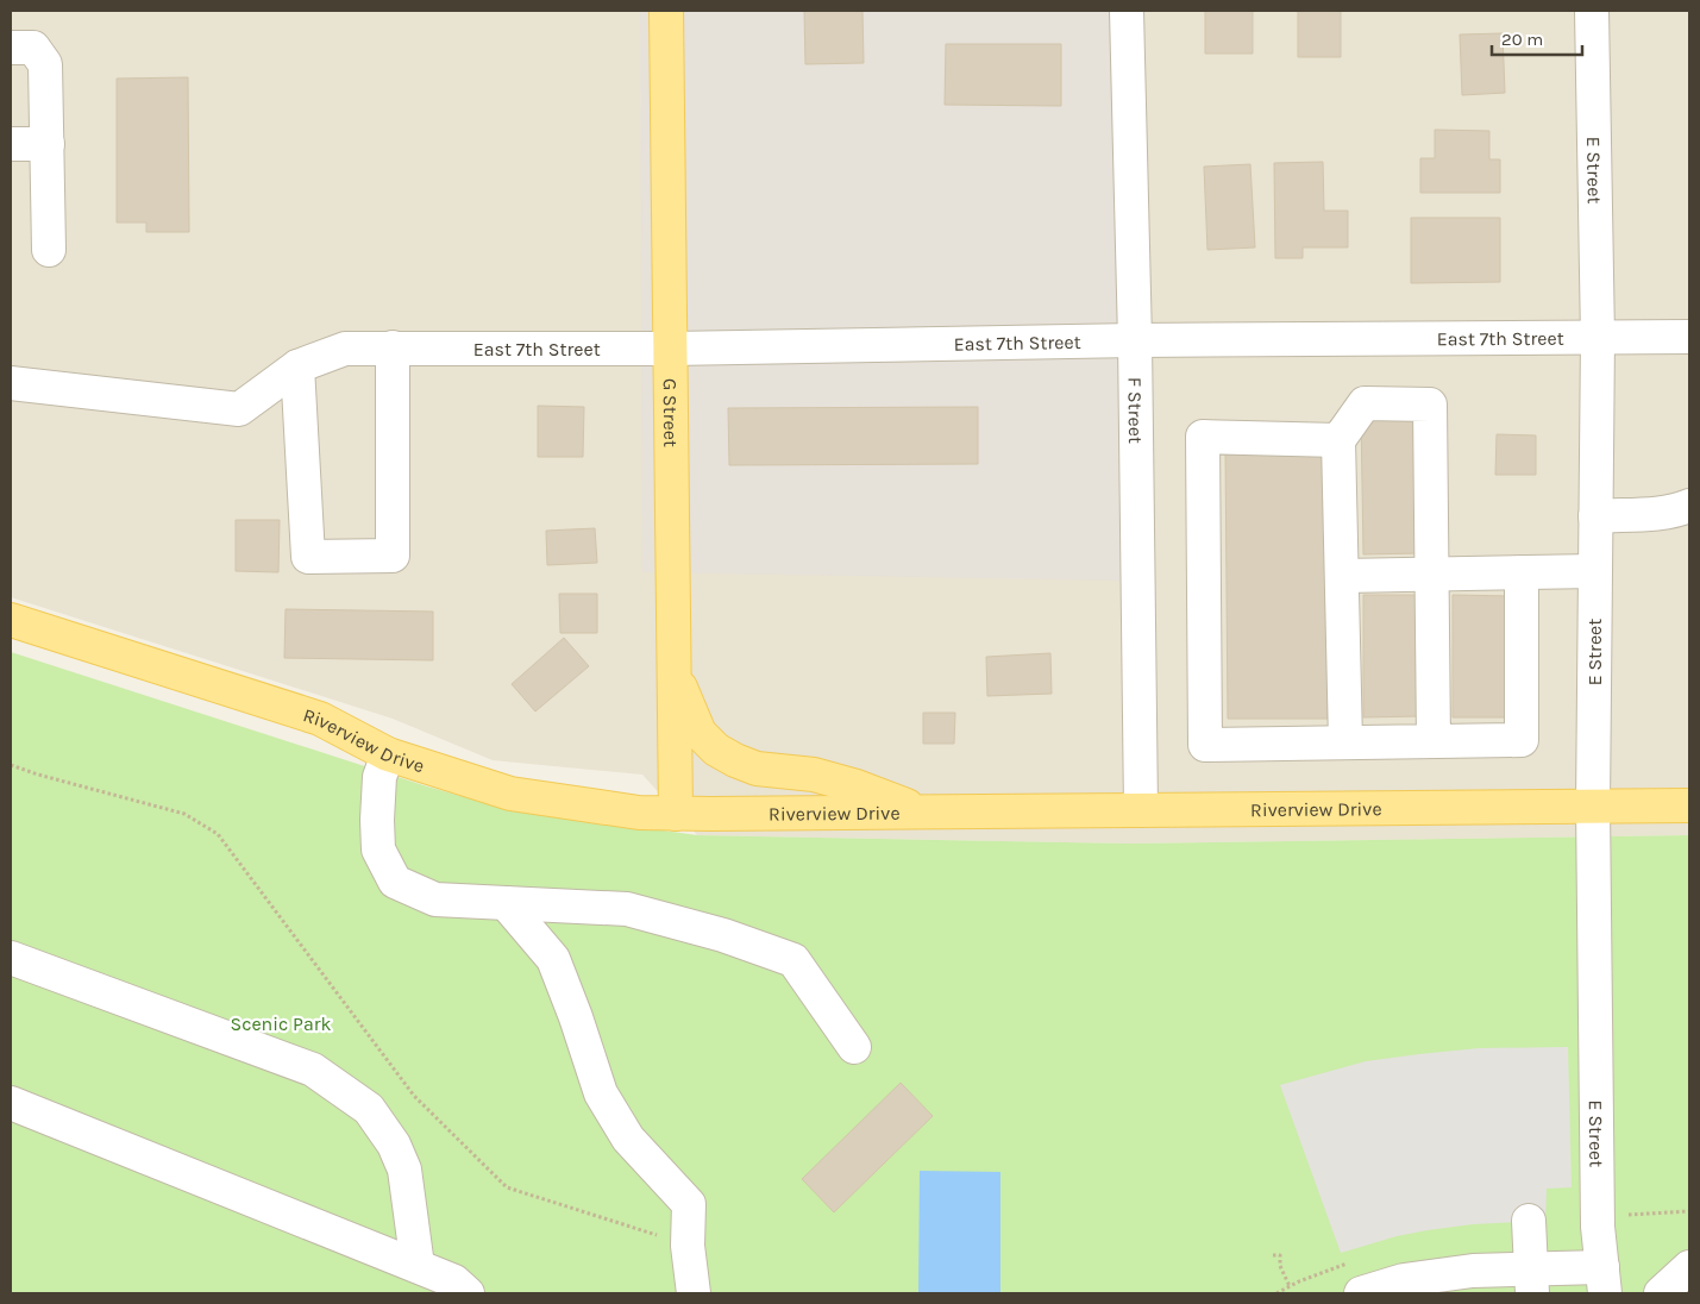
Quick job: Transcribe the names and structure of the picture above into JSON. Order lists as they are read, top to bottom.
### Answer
{
  "streets": {
    "main road": ["G Street", "Riverview Drive"],
    "street": ["E Street", "East 7th Street", "F Street"]
  },
  "crossings": [
    ["E Street", "East 7th Street"],
    ["E Street", "Riverview Drive"],
    ["East 7th Street", "F Street"],
    ["East 7th Street", "G Street"],
    ["F Street", "Riverview Drive"],
    ["G Street", "Riverview Drive"]
  ],
  "parks": ["Scenic Park"],
  "scale_bar": "20 m"
}
